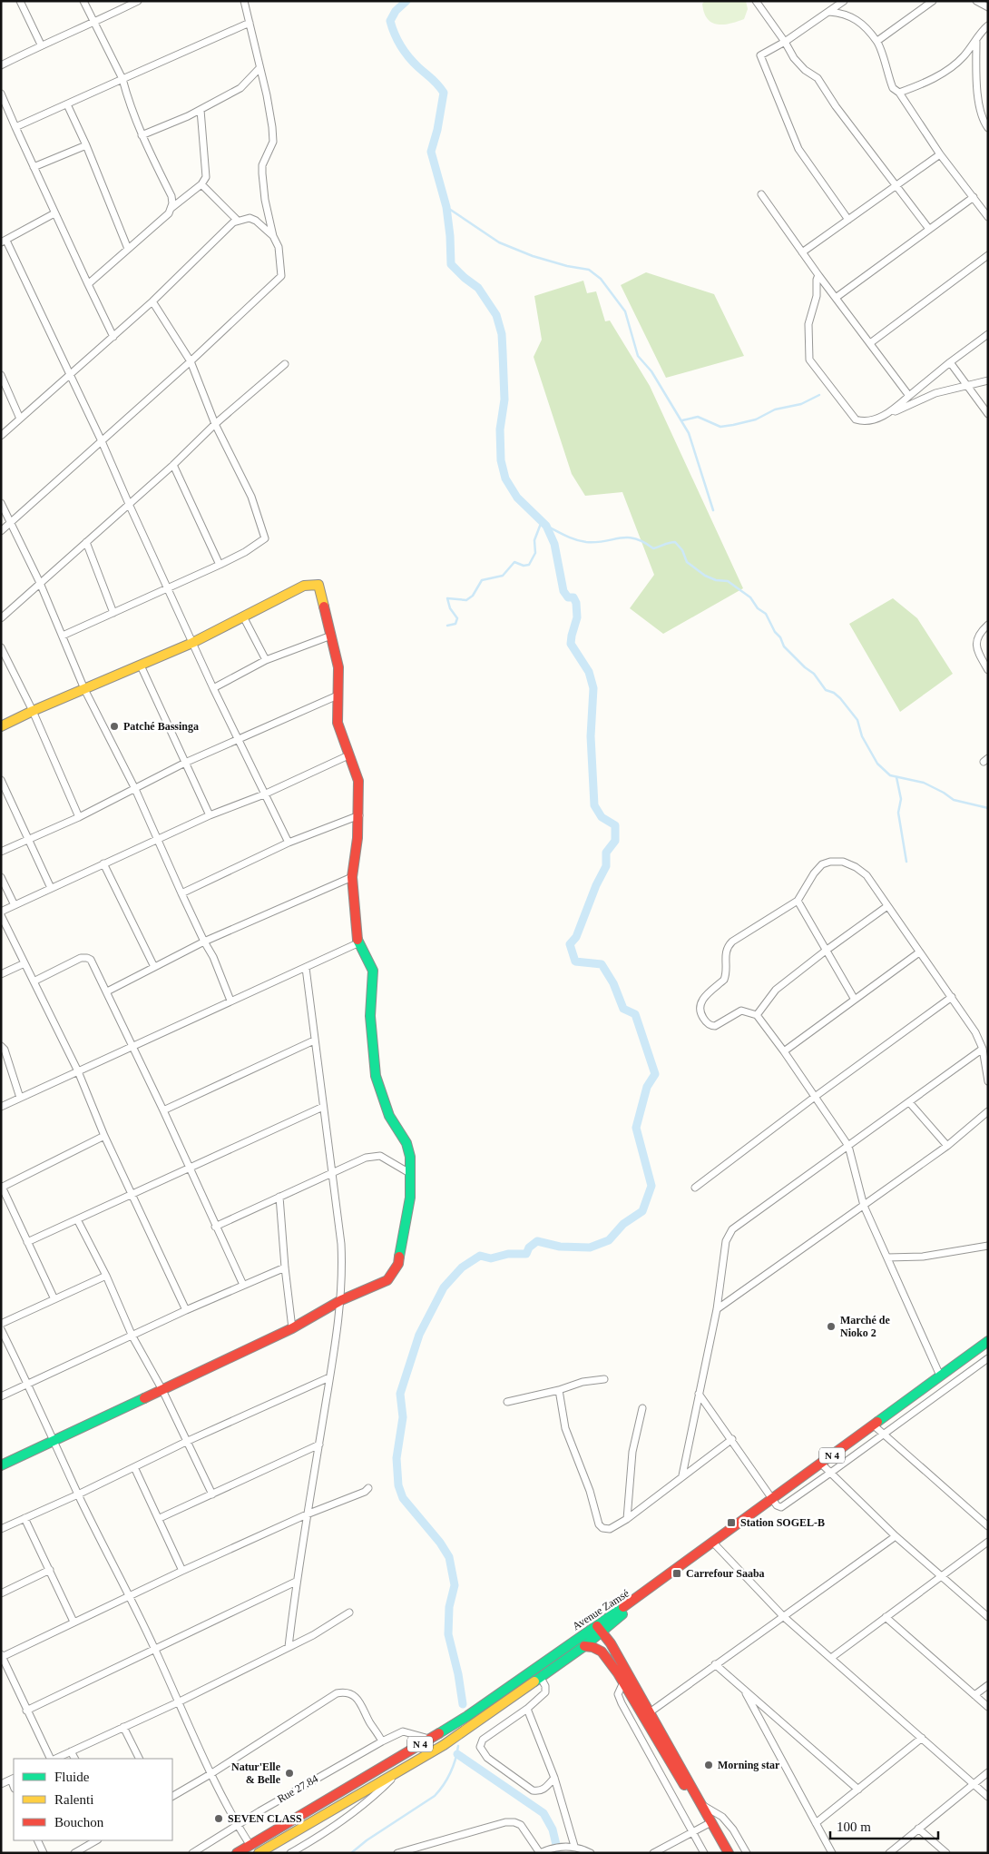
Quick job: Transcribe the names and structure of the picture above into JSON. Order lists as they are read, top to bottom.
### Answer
{
  "streets": {
    "main road": ["N 4", "Avenue Zamsé"],
    "street": ["Rue 27.84"]
  },
  "crossings": [
    ["N 4", "Avenue Zamsé"],
    ["Avenue Zamsé", "Rue 27.84"]
  ],
  "places": {
    "other": [
      "Patché Bassinga",
      "Marché de Nioko 2",
      "Morning star",
      "Natur'Elle & Belle",
      "SEVEN CLASS"
    ],
    "transit": ["Station SOGEL-B", "Carrefour Saaba"]
  },
  "legend": ["Fluide", "Ralenti", "Bouchon"],
  "scale_bar": "100 m"
}
